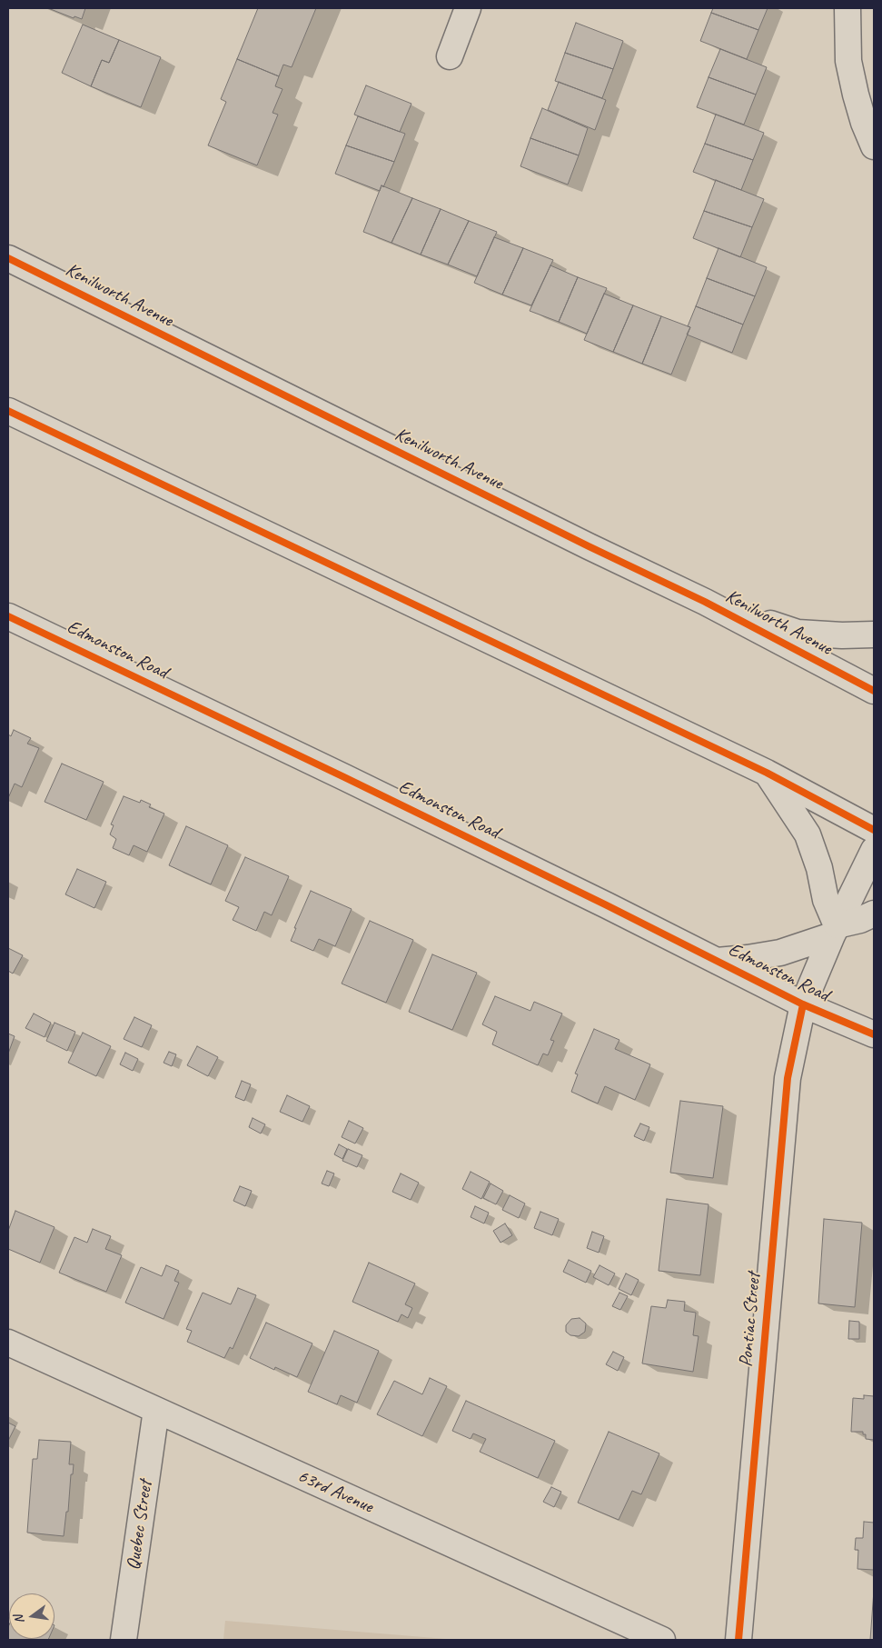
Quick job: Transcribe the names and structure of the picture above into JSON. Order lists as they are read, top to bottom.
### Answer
{
  "streets": {
    "street": [
      "Kenilworth Avenue",
      "Edmonston Road",
      "Pontiac Street",
      "63rd Avenue",
      "Quebec Street"
    ]
  },
  "crossings": [
    ["Edmonston Road", "Pontiac Street"],
    ["63rd Avenue", "Quebec Street"]
  ],
  "north": "left"
}
